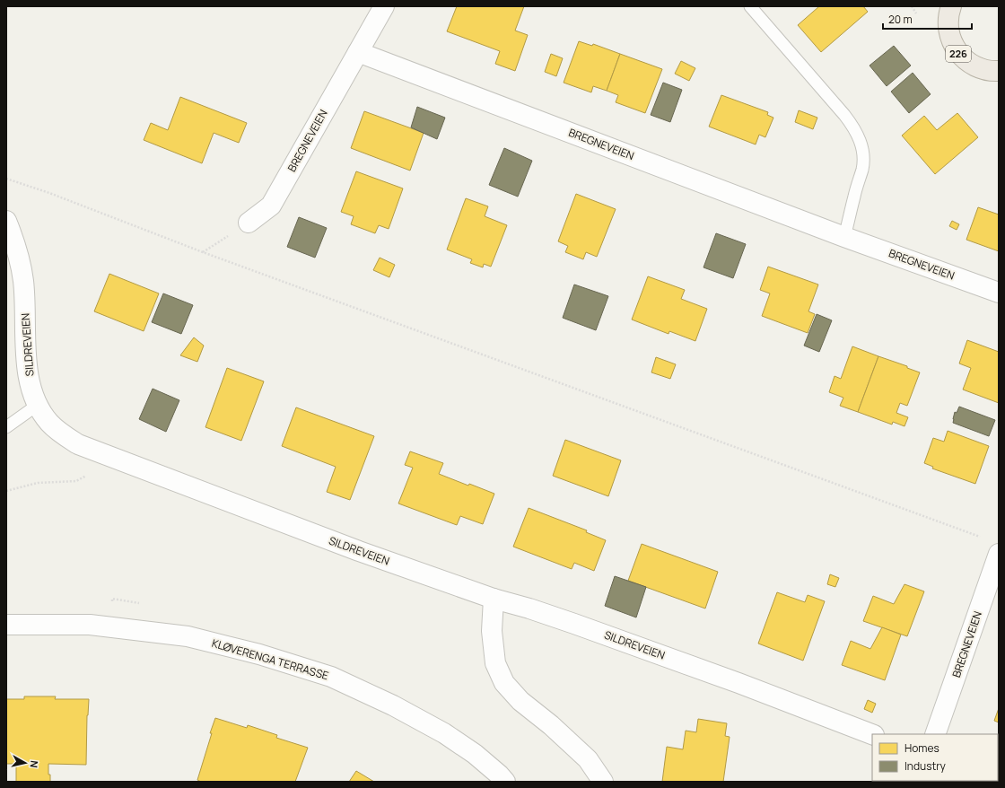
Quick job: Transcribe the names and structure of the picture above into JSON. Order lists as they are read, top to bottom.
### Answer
{
  "streets": {
    "highway": ["226"],
    "street": ["BREGNEVEIEN", "SILDREVEIEN", "KLØVERENGA TERRASSE"]
  },
  "legend": ["Homes", "Industry"],
  "scale_bar": "20 m",
  "north": "right"
}
